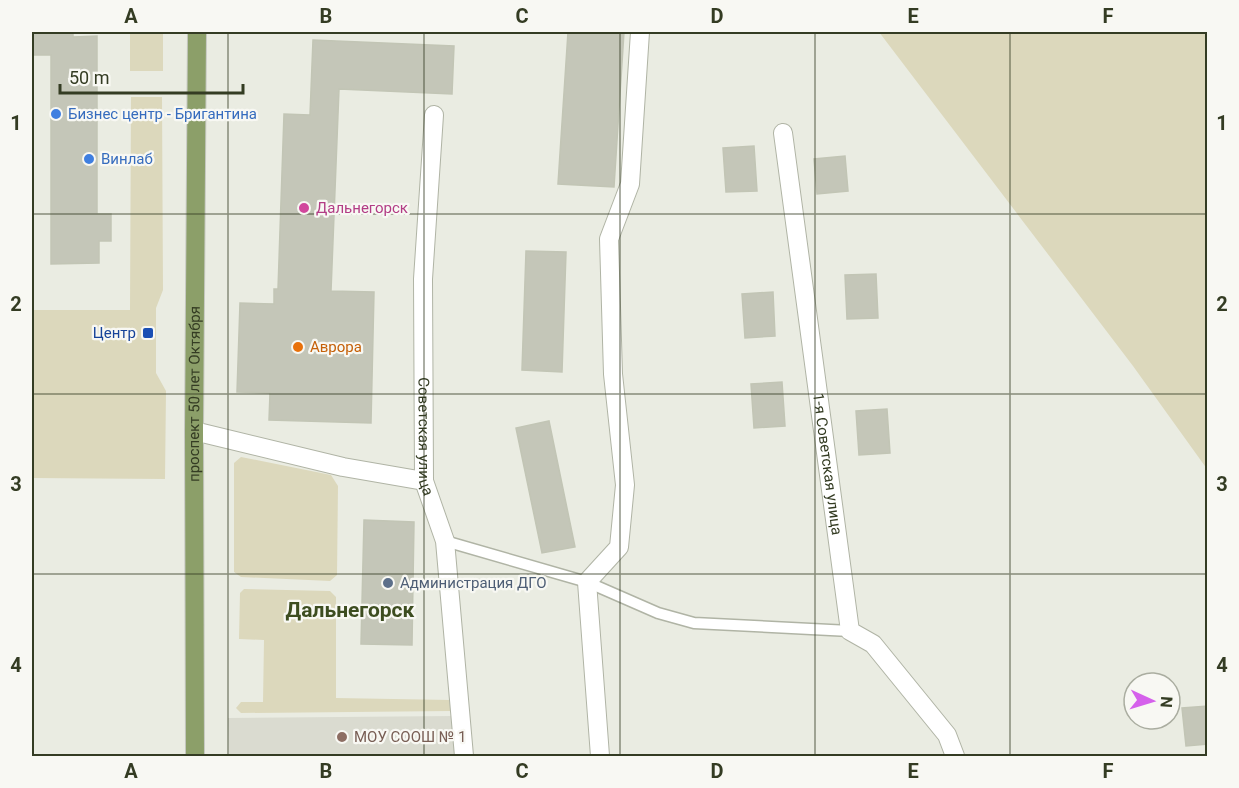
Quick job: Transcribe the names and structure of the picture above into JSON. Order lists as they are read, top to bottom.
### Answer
{
  "streets": {
    "main road": ["проспект 50 лет Октября"],
    "street": ["Советская улица", "1-я Советская улица"]
  },
  "districts": ["Дальнегорск"],
  "places": {
    "other": [
      "Бизнес центр - Бригантина",
      "Винлаб",
      "Дальнегорск",
      "Аврора",
      "Администрация ДГО",
      "МОУ СООШ № 1"
    ],
    "transit": ["Центр"]
  },
  "scale_bar": "50 m",
  "north": "right",
  "grid": {
    "columns": [
      "A",
      "B",
      "C",
      "D",
      "E",
      "F"
    ],
    "rows": [
      "1",
      "2",
      "3",
      "4"
    ]
  }
}
